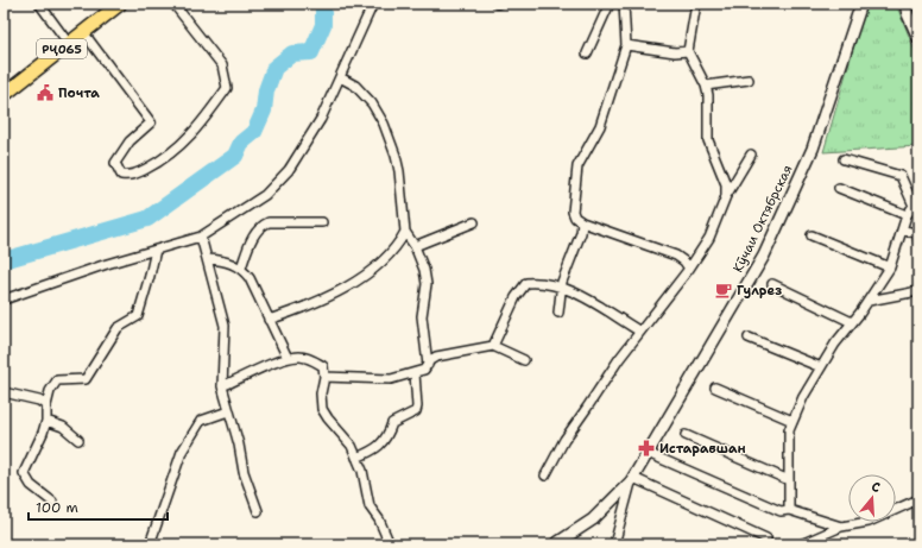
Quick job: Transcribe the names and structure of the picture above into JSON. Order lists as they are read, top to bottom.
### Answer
{
  "streets": {
    "main road": ["РҶ065", "Кӯчаи Октябрская"]
  },
  "places": {
    "public building": ["Почта"],
    "cafe": ["Гулрез"],
    "pharmacy": ["Истаравшан"]
  },
  "scale_bar": "100 m",
  "north": "top"
}
